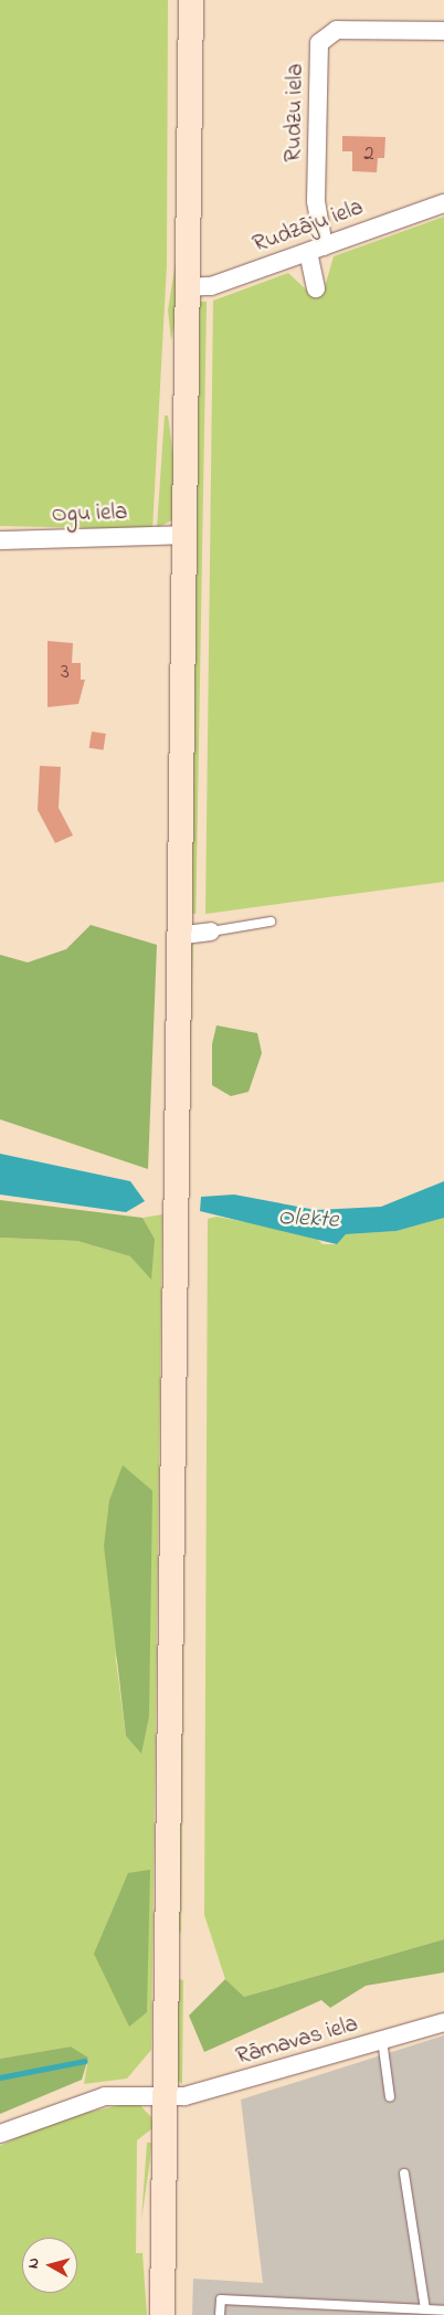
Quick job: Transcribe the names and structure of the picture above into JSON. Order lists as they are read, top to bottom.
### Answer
{
  "streets": {
    "street": [
      "Rudzu iela",
      "Rudzāju iela",
      "Ogu iela",
      "Rāmavas iela"
    ]
  },
  "crossings": [
    ["Rudzu iela", "Rudzāju iela"]
  ],
  "water": ["Olekte"],
  "house_numbers": ["2", "3"],
  "north": "left"
}
